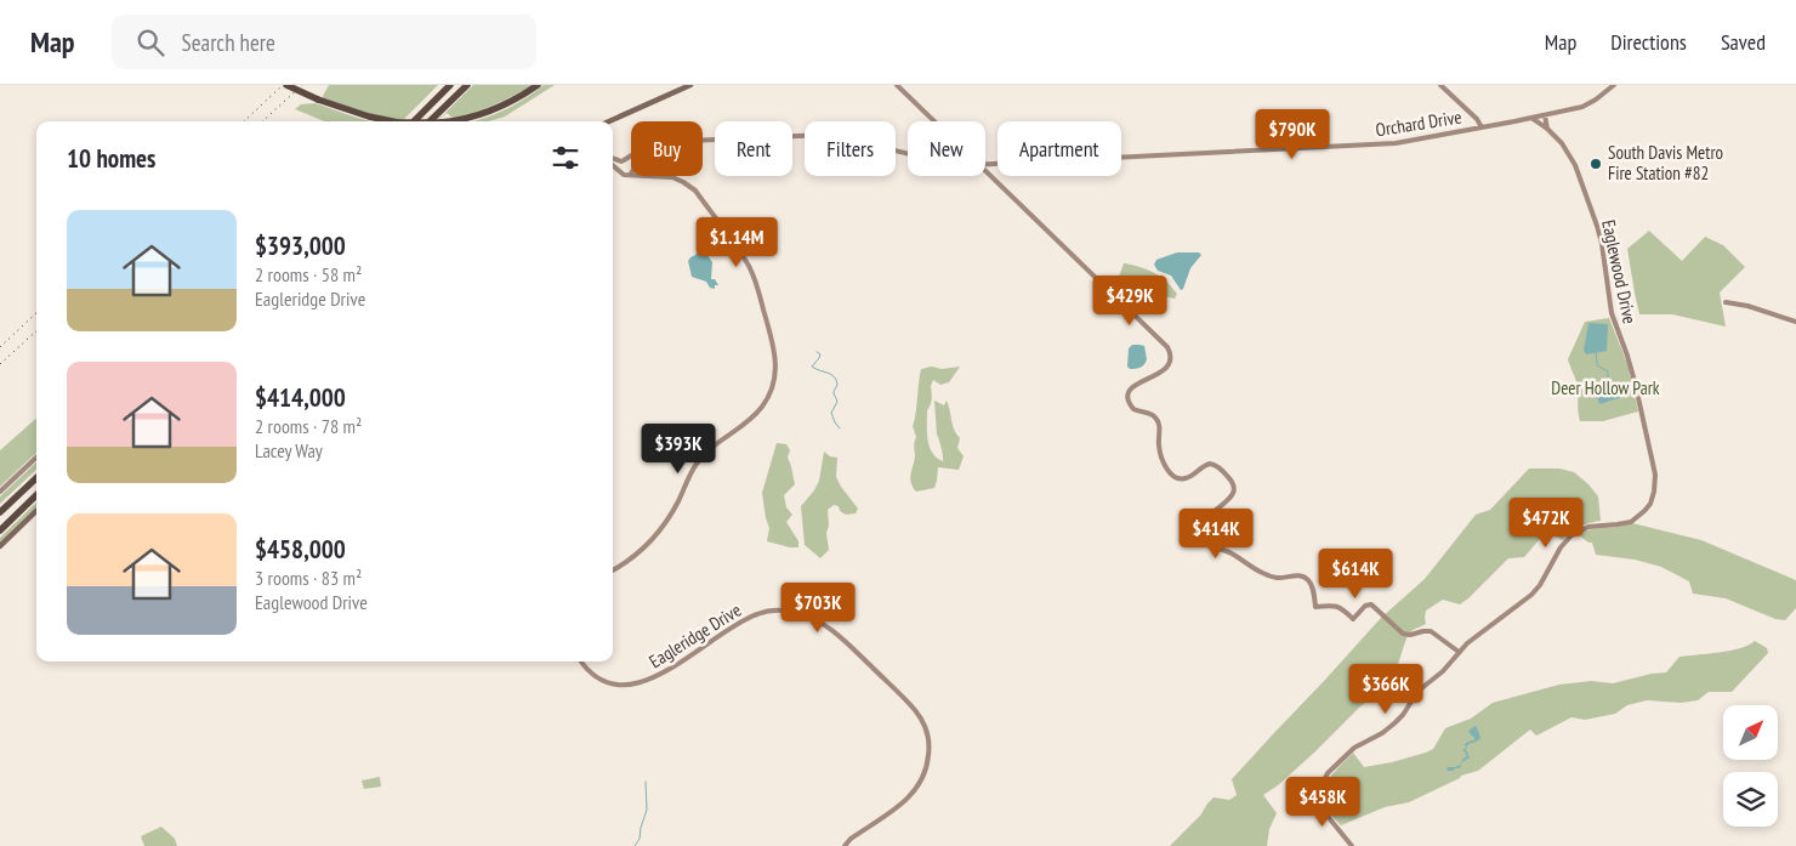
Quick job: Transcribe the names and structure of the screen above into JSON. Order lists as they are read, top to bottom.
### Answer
{
  "streets": {
    "main road": ["Orchard Drive", "Eaglewood Drive", "Eagleridge Drive"]
  },
  "crossings": [
    ["Orchard Drive", "Eaglewood Drive"]
  ],
  "parks": ["Deer Hollow Park"],
  "places": ["South Davis Metro Fire Station #82"],
  "north": "top right",
  "page": {
    "header": "Map",
    "search": "Search here",
    "nav": ["Map", "Directions", "Saved"],
    "price": [
      "$790K",
      "$1.14M",
      "$429K",
      "$393K",
      "$472K",
      "$414K",
      "$614K",
      "$703K",
      "$366K",
      "$458K"
    ],
    "chip": [
      "Buy",
      "Rent",
      "Filters",
      "New",
      "Apartment"
    ],
    "heading": "10 homes",
    "list": [
      {
        "name": "$393,000",
        "note": "2 rooms · 58 m² · Eagleridge Drive"
      },
      {
        "name": "$414,000",
        "note": "2 rooms · 78 m² · Lacey Way"
      },
      {
        "name": "$458,000",
        "note": "3 rooms · 83 m² · Eaglewood Drive"
      }
    ]
  }
}
